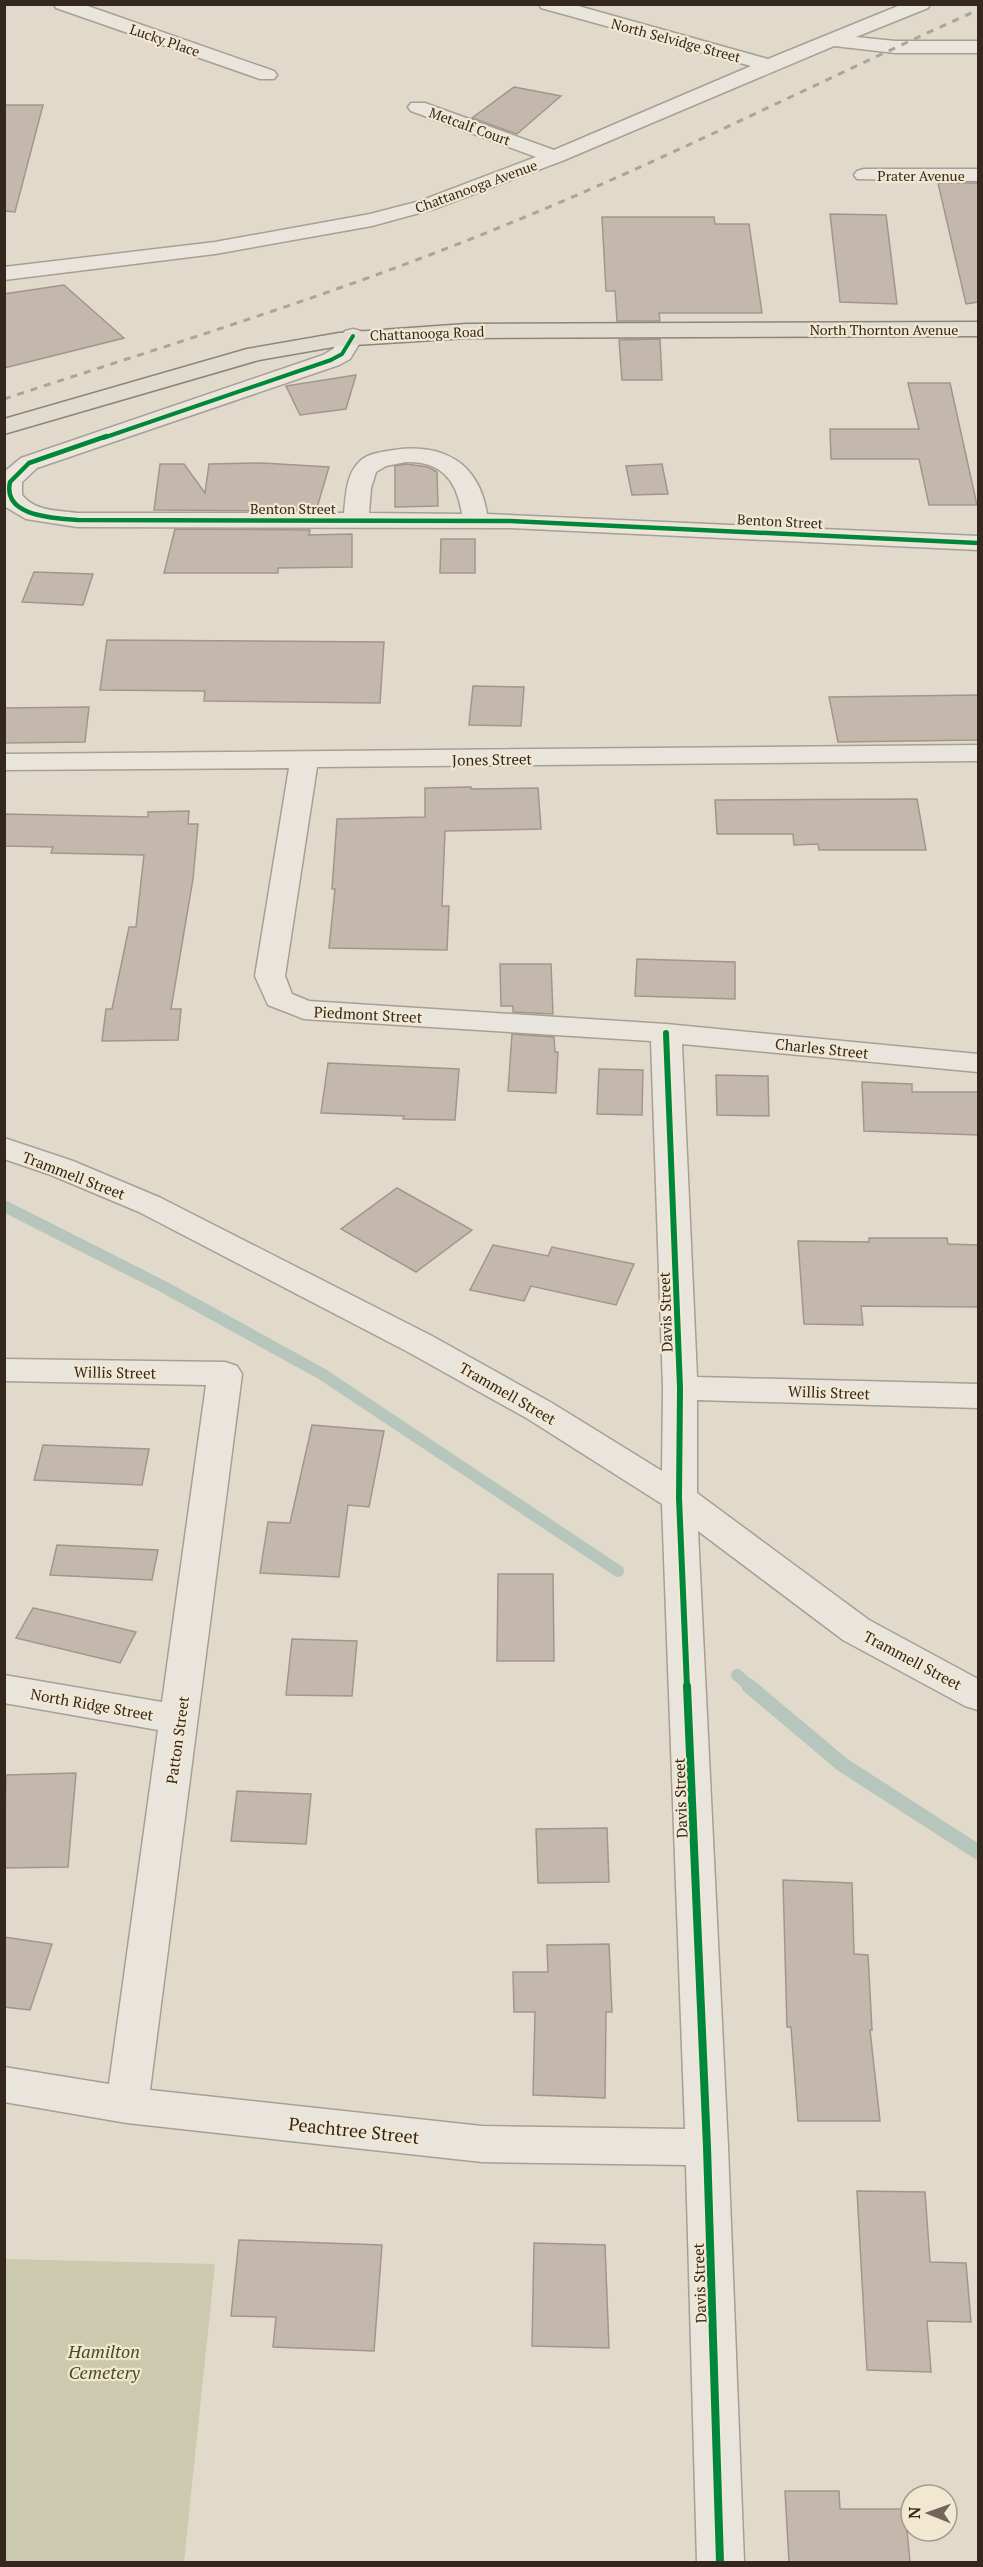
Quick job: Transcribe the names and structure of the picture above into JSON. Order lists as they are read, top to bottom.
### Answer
{
  "streets": {
    "main road": ["North Thornton Avenue", "Chattanooga Road"],
    "street": [
      "Lucky Place",
      "North Selvidge Street",
      "Metcalf Court",
      "Prater Avenue",
      "Chattanooga Avenue",
      "Benton Street",
      "Jones Street",
      "Piedmont Street",
      "Charles Street",
      "Trammell Street",
      "Davis Street",
      "Willis Street",
      "North Ridge Street",
      "Patton Street",
      "Peachtree Street"
    ]
  },
  "crossings": [
    ["North Selvidge Street", "Chattanooga Avenue"],
    ["Metcalf Court", "Chattanooga Avenue"],
    ["North Thornton Avenue", "Chattanooga Road"],
    ["Chattanooga Road", "Benton Street"],
    ["Jones Street", "Piedmont Street"],
    ["Piedmont Street", "Charles Street"],
    ["Piedmont Street", "Davis Street"],
    ["Charles Street", "Davis Street"],
    ["Trammell Street", "Davis Street"],
    ["Davis Street", "Willis Street"],
    ["Davis Street", "Peachtree Street"],
    ["Willis Street", "Patton Street"],
    ["North Ridge Street", "Patton Street"],
    ["Patton Street", "Peachtree Street"]
  ],
  "parks": ["Hamilton Cemetery"],
  "north": "left"
}
